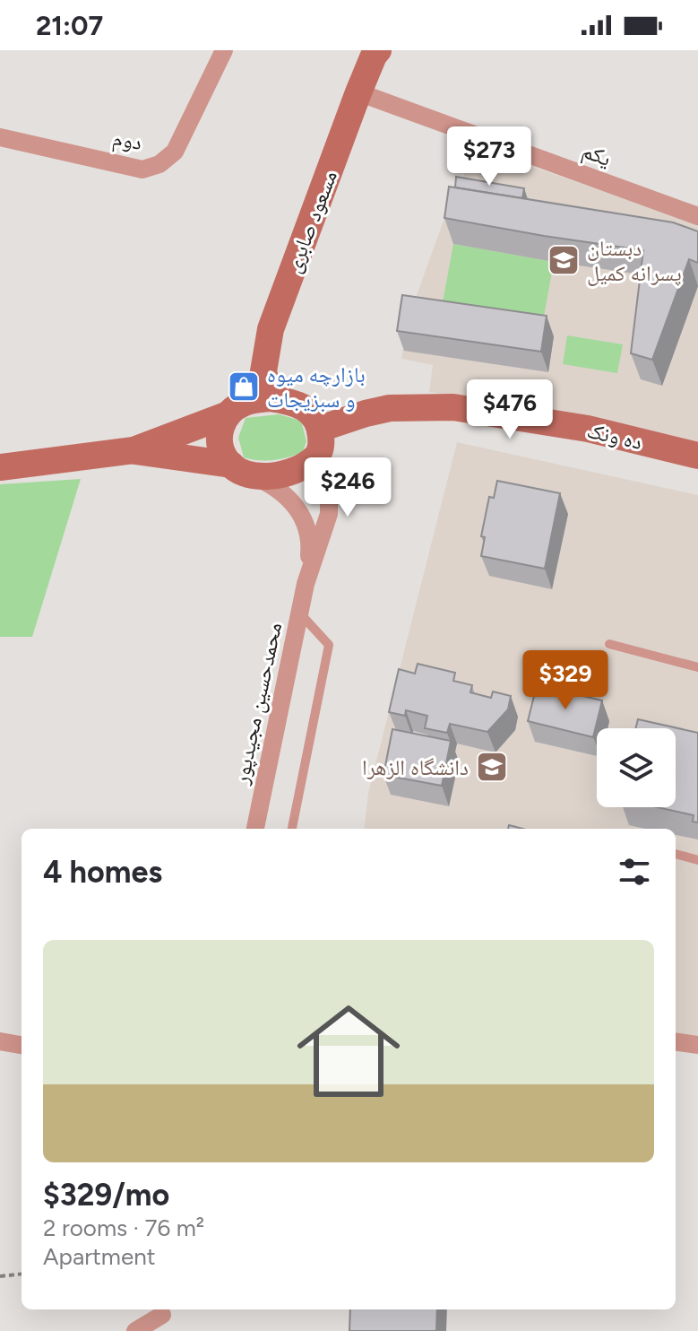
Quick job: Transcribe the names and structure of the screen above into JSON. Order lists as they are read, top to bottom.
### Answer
{
  "streets": {
    "street": [
      "دوم",
      "یکم",
      "مسعود صابری",
      "ده ونک",
      "محمدحسین مجیدپور"
    ]
  },
  "crossings": [
    ["یکم", "مسعود صابری"],
    ["مسعود صابری", "ده ونک"]
  ],
  "places": {
    "school or university": ["دبستان پسرانه كميل", "دانشگاه الزهرا"],
    "shop": ["بازارچه میوه و سبزیجات"]
  },
  "page": {
    "status": "21:07",
    "price": [
      "$273",
      "$476",
      "$246",
      "$329"
    ],
    "heading": "4 homes",
    "list": [
      {
        "name": "$329/mo",
        "note": "2 rooms · 76 m² · Apartment"
      }
    ]
  }
}
